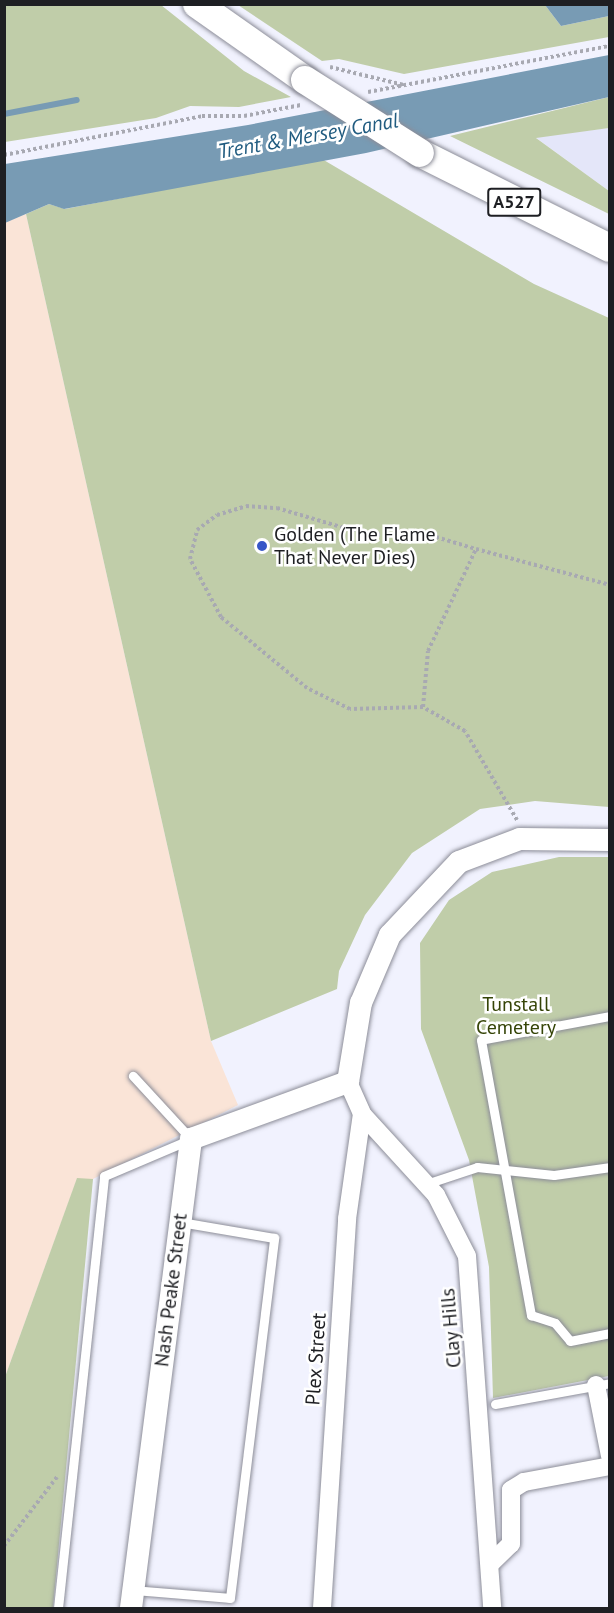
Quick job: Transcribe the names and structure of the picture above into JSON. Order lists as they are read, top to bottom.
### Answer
{
  "streets": {
    "main road": ["A527"],
    "street": ["Nash Peake Street", "Clay Hills", "Plex Street"]
  },
  "crossings": [
    ["Clay Hills", "Plex Street"]
  ],
  "water": ["Trent & Mersey Canal"],
  "parks": ["Tunstall Cemetery"],
  "places": ["Golden (The Flame That Never Dies)"]
}
